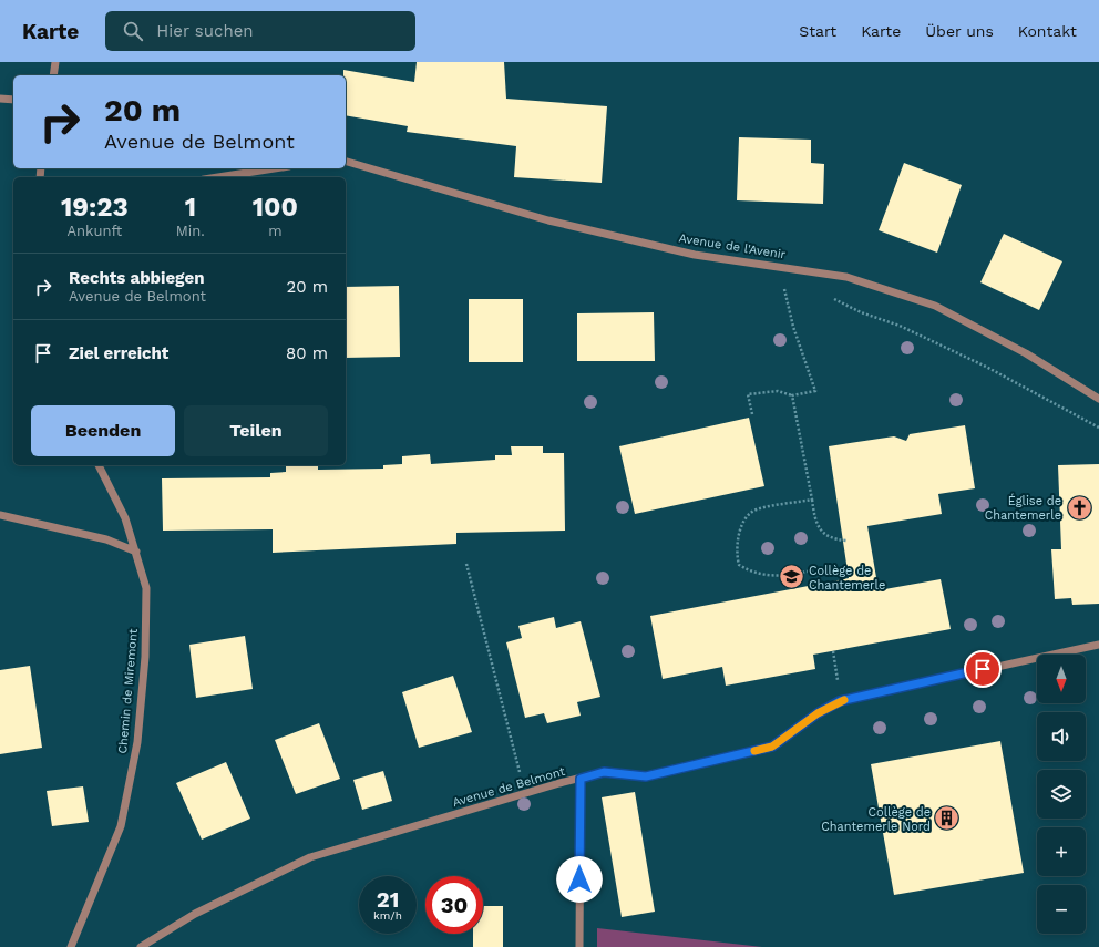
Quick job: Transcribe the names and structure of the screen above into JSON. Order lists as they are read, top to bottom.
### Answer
{
  "streets": {
    "street": ["Avenue de l'Avenir", "Chemin de Miremont", "Avenue de Belmont"]
  },
  "places": {
    "church": ["Église de Chantemerle"],
    "school or university": ["Collège de Chantemerle"],
    "building": ["Collège de Chantemerle Nord"]
  },
  "north": "bottom",
  "page": {
    "header": "Karte",
    "search": "Hier suchen",
    "nav": [
      "Start",
      "Karte",
      "Über uns",
      "Kontakt"
    ],
    "turn": ["20 m", "Avenue de Belmont"],
    "eta": [
      "19:23",
      "Ankunft",
      "1",
      "Min.",
      "100",
      "m"
    ],
    "list": [
      {
        "name": "Rechts abbiegen",
        "note": "Avenue de Belmont",
        "value": "20 m"
      },
      {
        "name": "Ziel erreicht",
        "value": "80 m"
      }
    ],
    "buttons": ["Beenden", "Teilen"],
    "map_buttons": ["+", "−"],
    "speed": "21 km/h",
    "limit": "30"
  }
}
